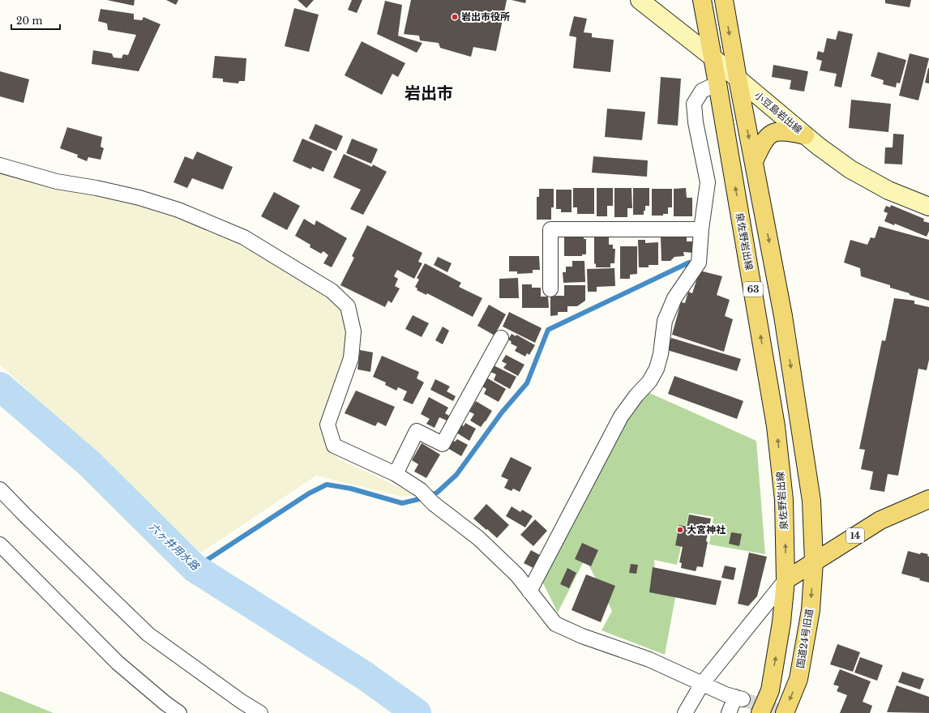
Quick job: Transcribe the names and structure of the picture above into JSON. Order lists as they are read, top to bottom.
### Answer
{
  "streets": {
    "main road": [
      "小豆島岩出線",
      "泉佐野岩出線",
      "63",
      "14",
      "国道24号旧道"
    ]
  },
  "crossings": [
    ["小豆島岩出線", "泉佐野岩出線"],
    ["小豆島岩出線", "63"],
    ["泉佐野岩出線", "14"],
    ["63", "14"],
    ["63", "国道24号旧道"],
    ["14", "国道24号旧道"]
  ],
  "districts": ["岩出市"],
  "water": ["六ヶ井用水路"],
  "places": ["岩出市役所", "大宮神社"],
  "scale_bar": "20 m"
}
